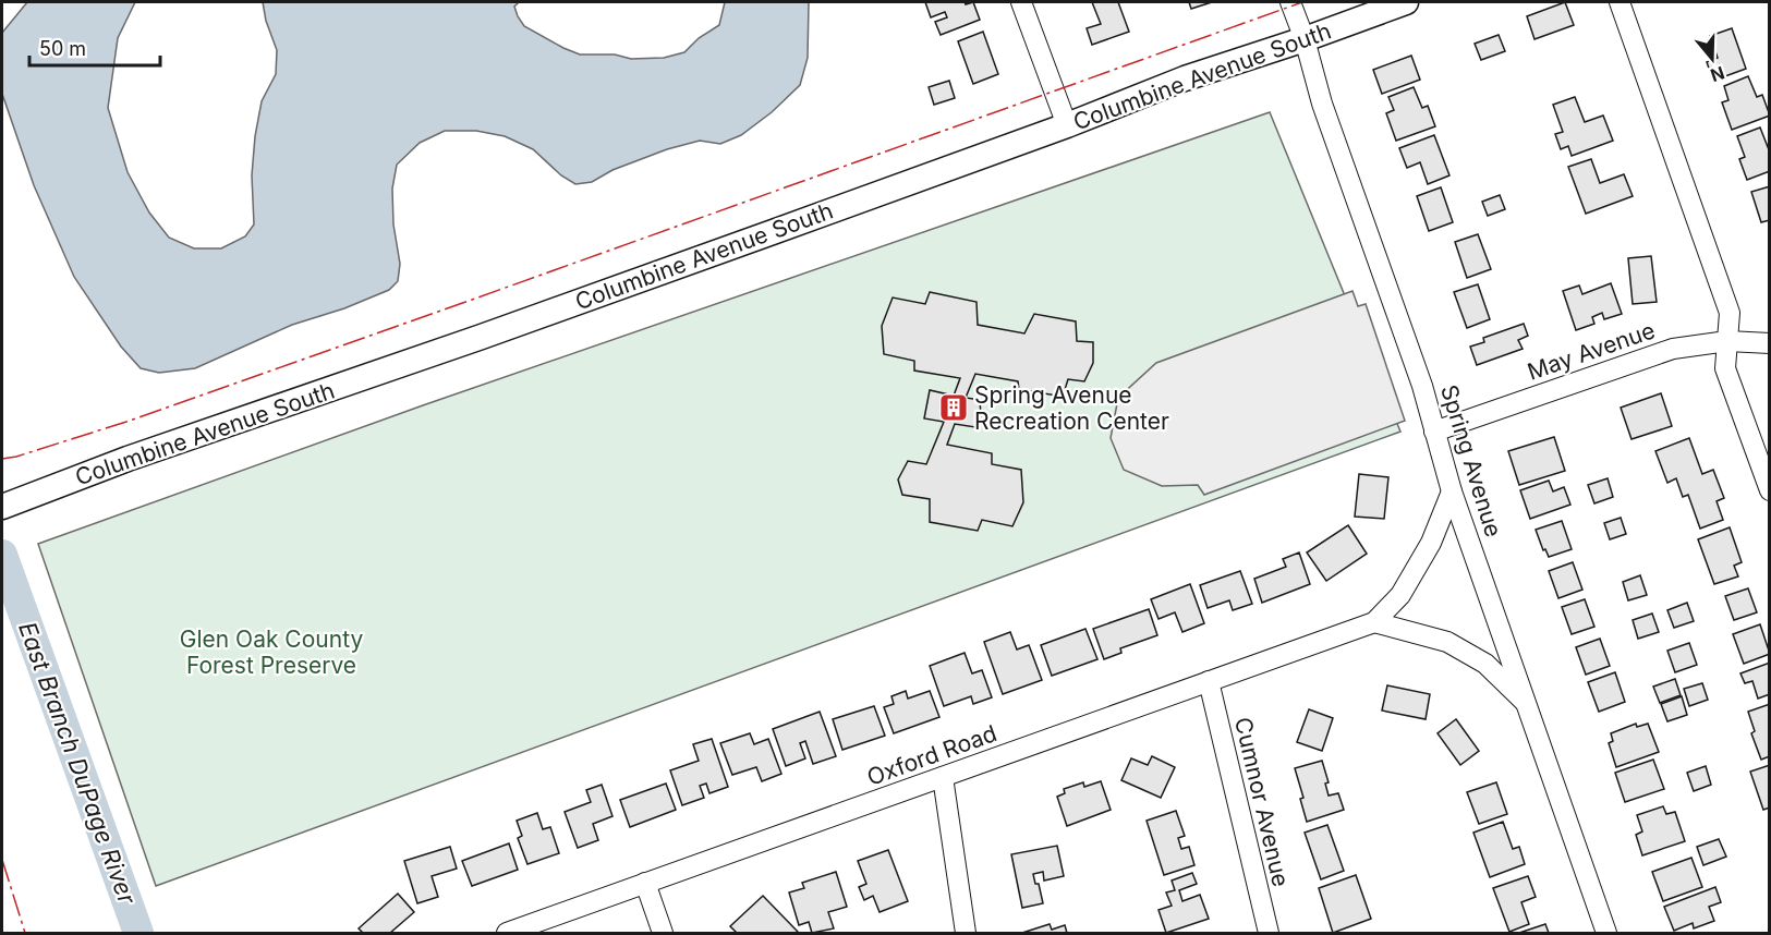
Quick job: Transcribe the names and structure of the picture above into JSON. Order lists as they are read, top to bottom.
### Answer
{
  "streets": {
    "main road": ["Columbine Avenue South"],
    "street": [
      "May Avenue",
      "Spring Avenue",
      "Oxford Road",
      "Cumnor Avenue"
    ]
  },
  "crossings": [
    ["Columbine Avenue South", "Spring Avenue"],
    ["May Avenue", "Spring Avenue"],
    ["Spring Avenue", "Oxford Road"],
    ["Oxford Road", "Cumnor Avenue"]
  ],
  "water": ["East Branch DuPage River"],
  "parks": ["Glen Oak County Forest Preserve"],
  "places": {
    "building": ["Spring Avenue Recreation Center"]
  },
  "scale_bar": "50 m",
  "north": "bottom"
}
